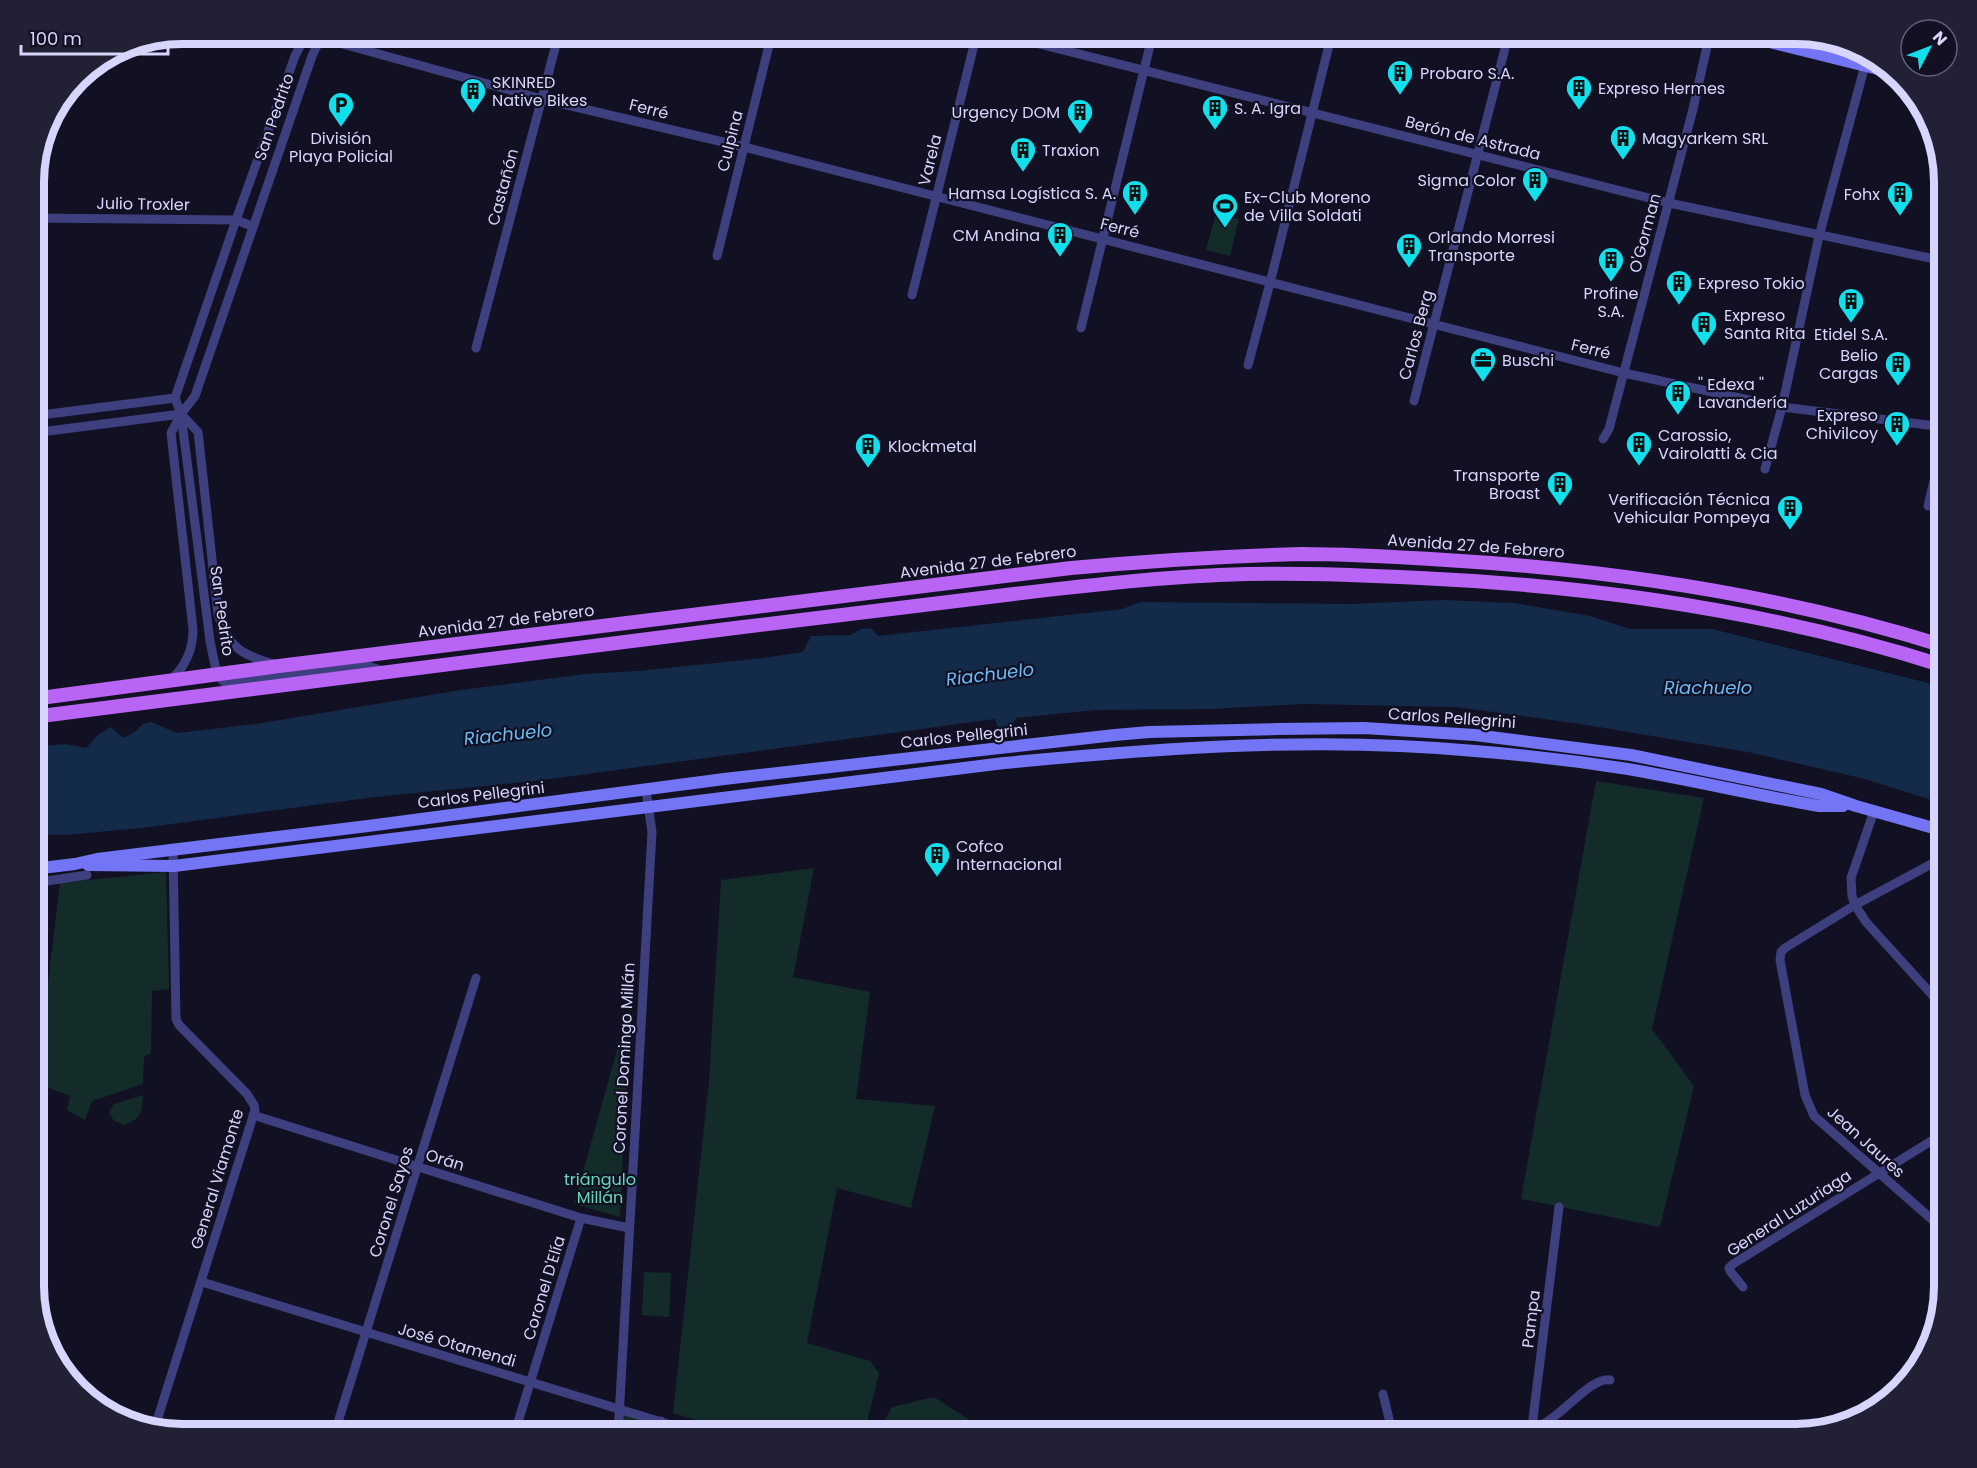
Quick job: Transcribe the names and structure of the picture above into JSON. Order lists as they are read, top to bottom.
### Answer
{
  "streets": {
    "main road": ["Avenida 27 de Febrero", "Carlos Pellegrini"],
    "street": [
      "Ferré",
      "San Pedrito",
      "Berón de Astrada",
      "Culpina",
      "Varela",
      "Castañón",
      "Julio Troxler",
      "O'Gorman",
      "Carlos Berg",
      "Coronel Domingo Millán",
      "Jean Jaures",
      "Orán",
      "General Viamonte",
      "Coronel Sayos",
      "General Luzuriaga",
      "Coronel D'Elía",
      "Pampa",
      "José Otamendi"
    ]
  },
  "crossings": [
    ["Ferré", "Culpina"],
    ["Ferré", "Varela"],
    ["Ferré", "Castañón"],
    ["Ferré", "O'Gorman"],
    ["Ferré", "Carlos Berg"],
    ["San Pedrito", "Julio Troxler"],
    ["San Pedrito", "Avenida 27 de Febrero"],
    ["Berón de Astrada", "O'Gorman"],
    ["Berón de Astrada", "Carlos Berg"],
    ["Carlos Pellegrini", "Coronel Domingo Millán"],
    ["Carlos Pellegrini", "General Viamonte"],
    ["Coronel Domingo Millán", "Orán"],
    ["Coronel Domingo Millán", "José Otamendi"],
    ["Jean Jaures", "General Luzuriaga"],
    ["Orán", "General Viamonte"],
    ["Orán", "Coronel Sayos"],
    ["Orán", "Coronel D'Elía"],
    ["General Viamonte", "José Otamendi"],
    ["Coronel Sayos", "José Otamendi"],
    ["Coronel D'Elía", "José Otamendi"]
  ],
  "water": ["Riachuelo"],
  "parks": ["triángulo Millán"],
  "places": {
    "building": [
      "Probaro S.A.",
      "Expreso Hermes",
      "SKINRED Native Bikes",
      "S. A. Igra",
      "Urgency DOM",
      "Magyarkem SRL",
      "Traxion",
      "Sigma Color",
      "Hamsa Logística S. A.",
      "Fohx",
      "CM Andina",
      "Orlando Morresi Transporte",
      "Profine S.A.",
      "Expreso Tokio",
      "Etidel S.A.",
      "Expreso Santa Rita",
      "Belio Cargas",
      "'' Edexa '' Lavandería",
      "Expreso Chivilcoy",
      "Carossio, Vairolatti & Cia",
      "Klockmetal",
      "Transporte Broast",
      "Verificación Técnica Vehicular Pompeya",
      "Cofco Internacional"
    ],
    "parking": ["División Playa Policial"],
    "sports": ["Ex-Club Moreno de Villa Soldati"],
    "office": ["Buschi"]
  },
  "scale_bar": "100 m",
  "north": "top right"
}
